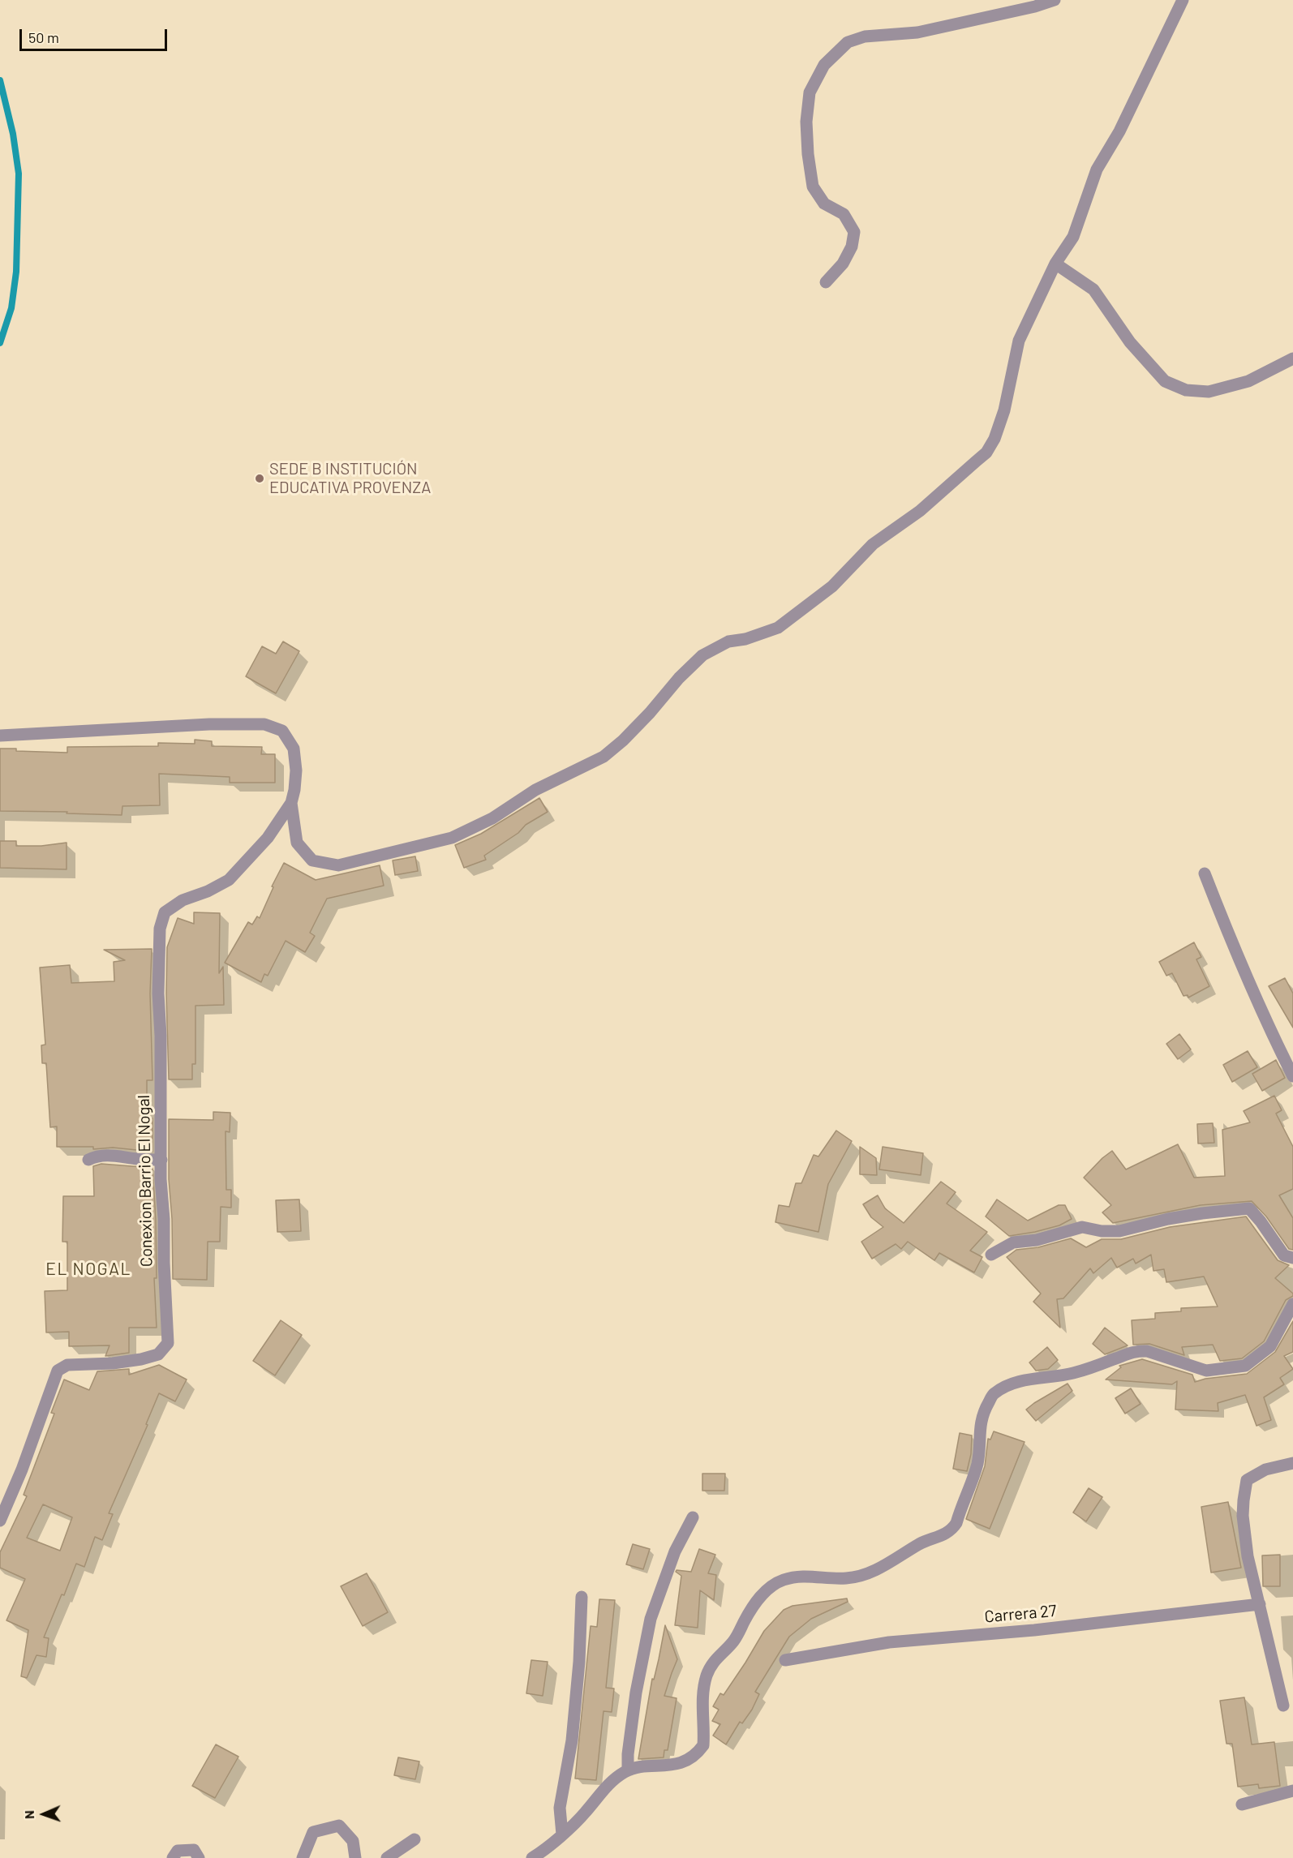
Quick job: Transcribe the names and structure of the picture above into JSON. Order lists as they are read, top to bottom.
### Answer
{
  "streets": {
    "street": ["Conexion Barrio El Nogal", "Carrera 27"]
  },
  "districts": ["EL NOGAL"],
  "places": ["SEDE B INSTITUCIÓN EDUCATIVA PROVENZA"],
  "scale_bar": "50 m",
  "north": "left"
}
